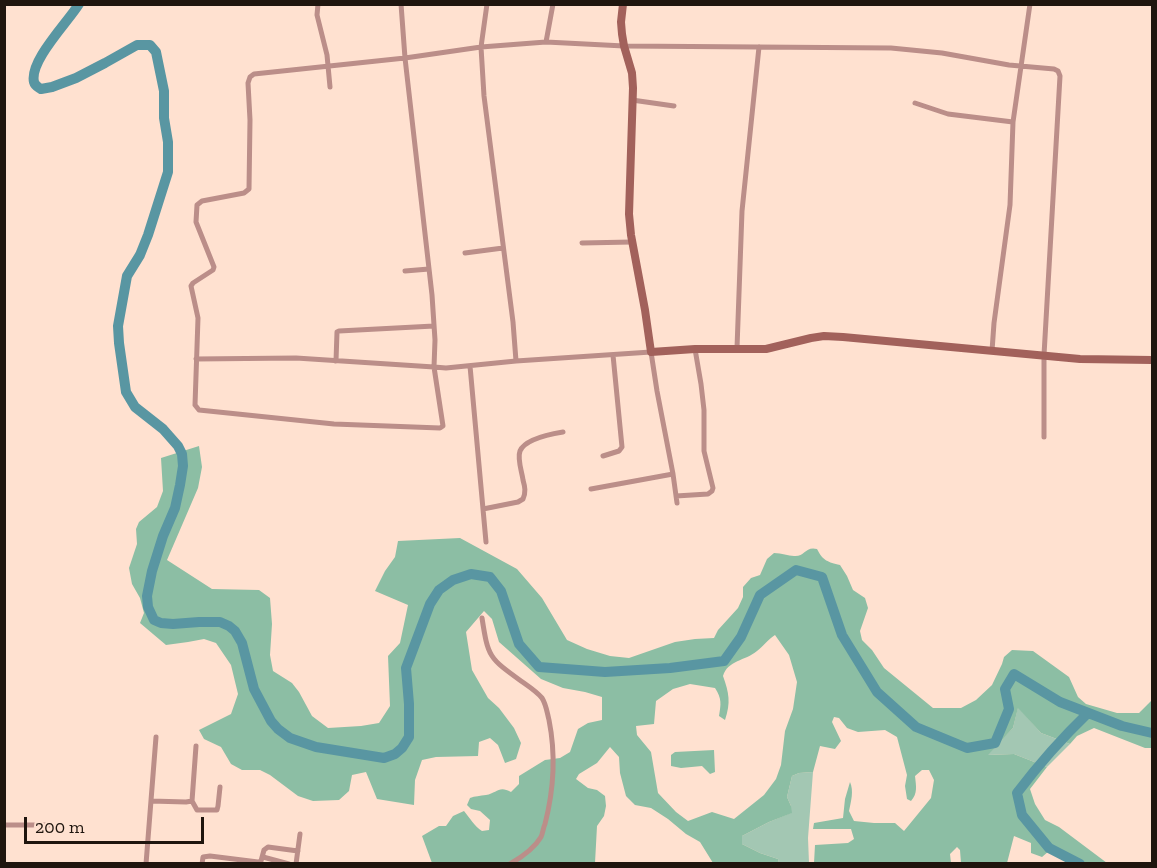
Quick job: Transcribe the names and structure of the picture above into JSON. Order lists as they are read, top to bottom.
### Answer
{
  "scale_bar": "200 m"
}
